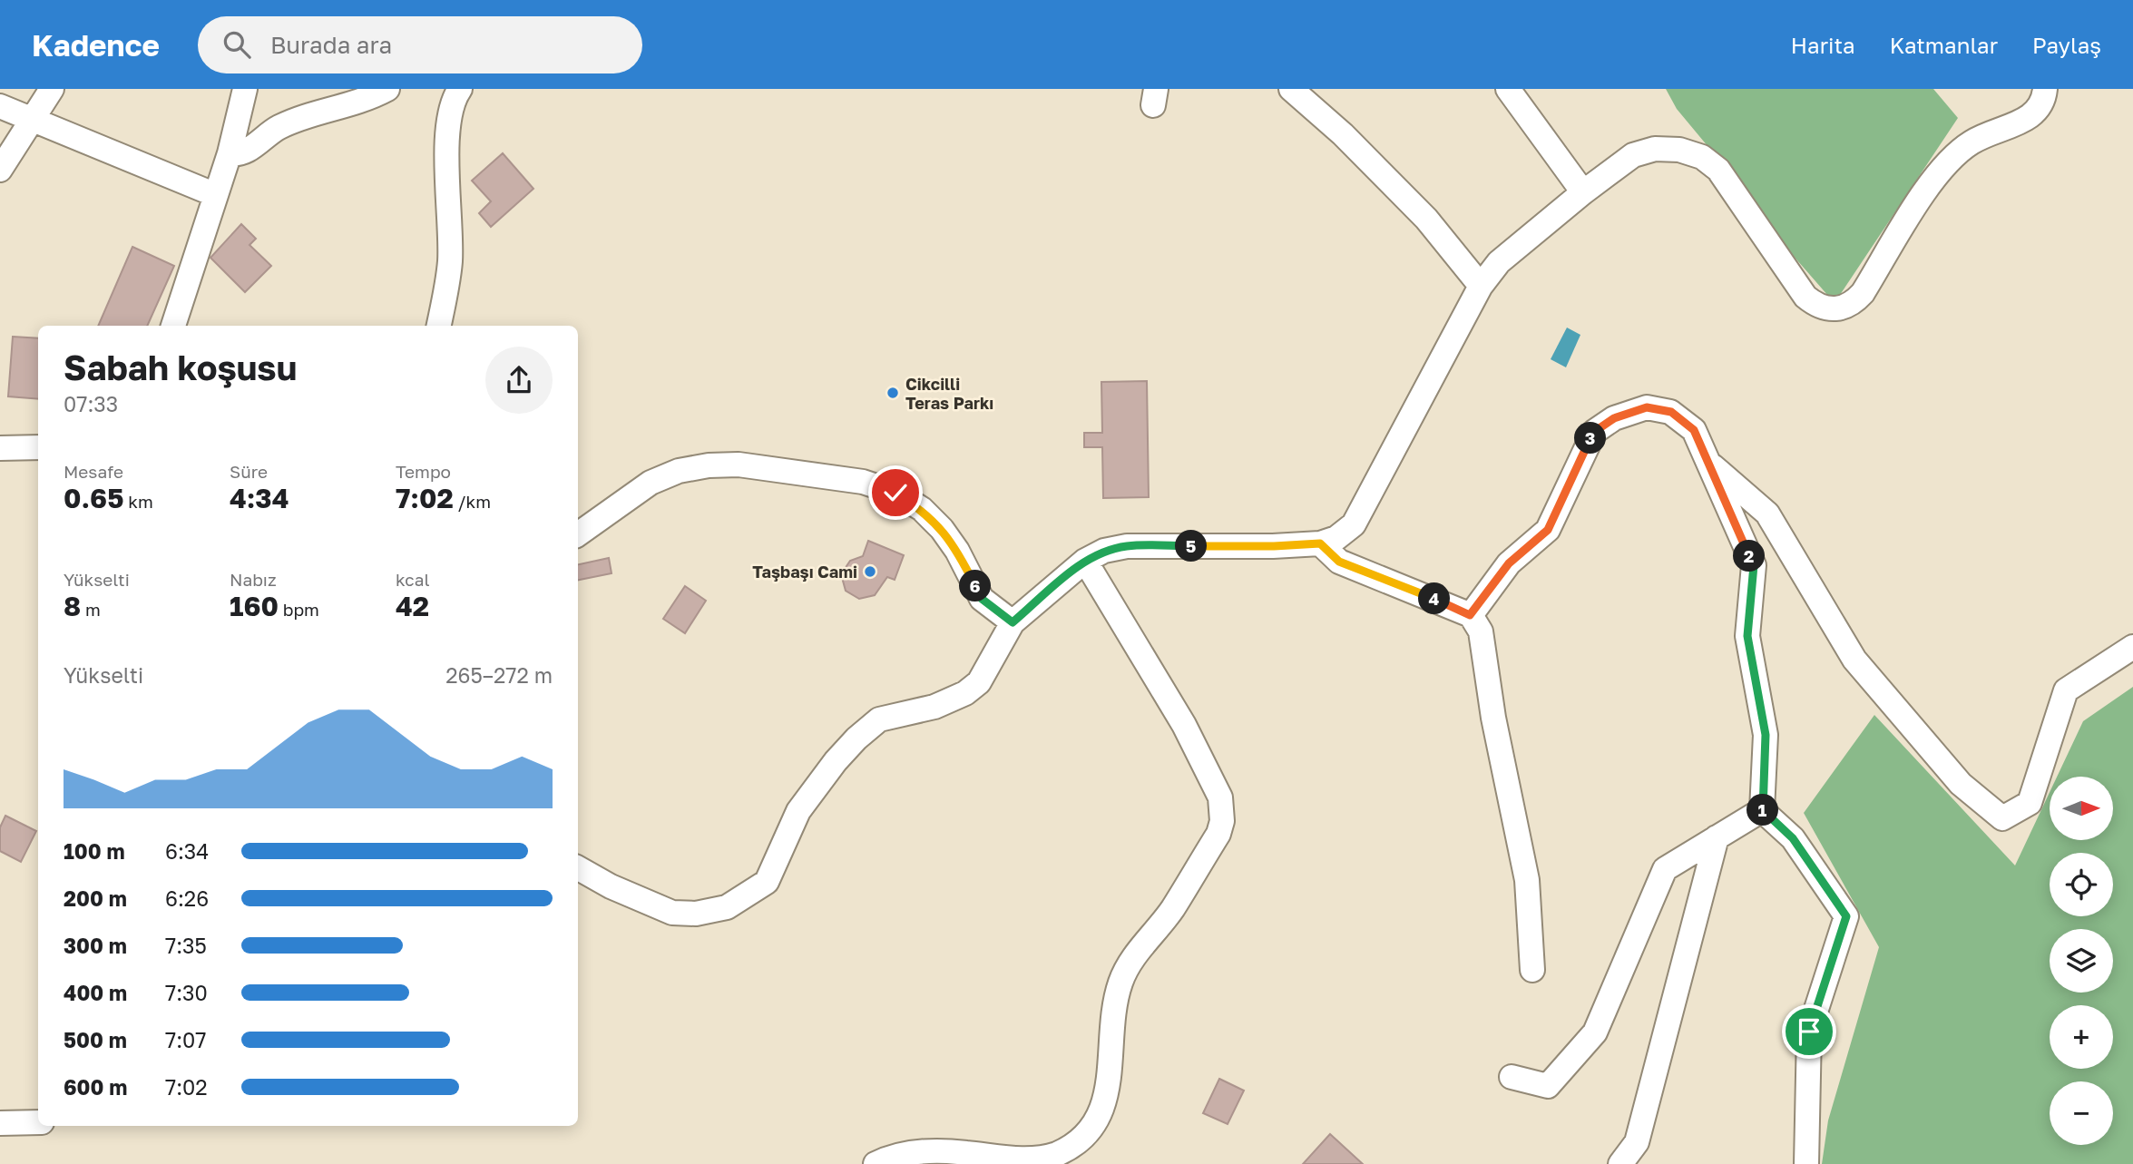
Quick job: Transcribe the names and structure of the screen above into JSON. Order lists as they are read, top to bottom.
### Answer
{
  "places": ["Cikcilli Teras Parkı", "Taşbaşı Cami"],
  "north": "right",
  "page": {
    "header": "Kadence",
    "search": "Burada ara",
    "nav": ["Harita", "Katmanlar", "Paylaş"],
    "heading": ["Sabah koşusu", "07:33"],
    "pins": [
      "3",
      "5",
      "2",
      "6",
      "4",
      "1"
    ],
    "stats": [
      ["Mesafe", "0.65 km"],
      ["Süre", "4:34"],
      ["Tempo", "7:02 /km"],
      ["Yükselti", "8 m"],
      ["Nabız", "160 bpm"],
      ["kcal", "42"]
    ],
    "chart": ["Yükselti", "265–272 m"],
    "map_buttons": ["+", "−"],
    "list": [
      {
        "name": "100 m",
        "note": "6:34"
      },
      {
        "name": "200 m",
        "note": "6:26"
      },
      {
        "name": "300 m",
        "note": "7:35"
      },
      {
        "name": "400 m",
        "note": "7:30"
      },
      {
        "name": "500 m",
        "note": "7:07"
      },
      {
        "name": "600 m",
        "note": "7:02"
      }
    ]
  }
}
